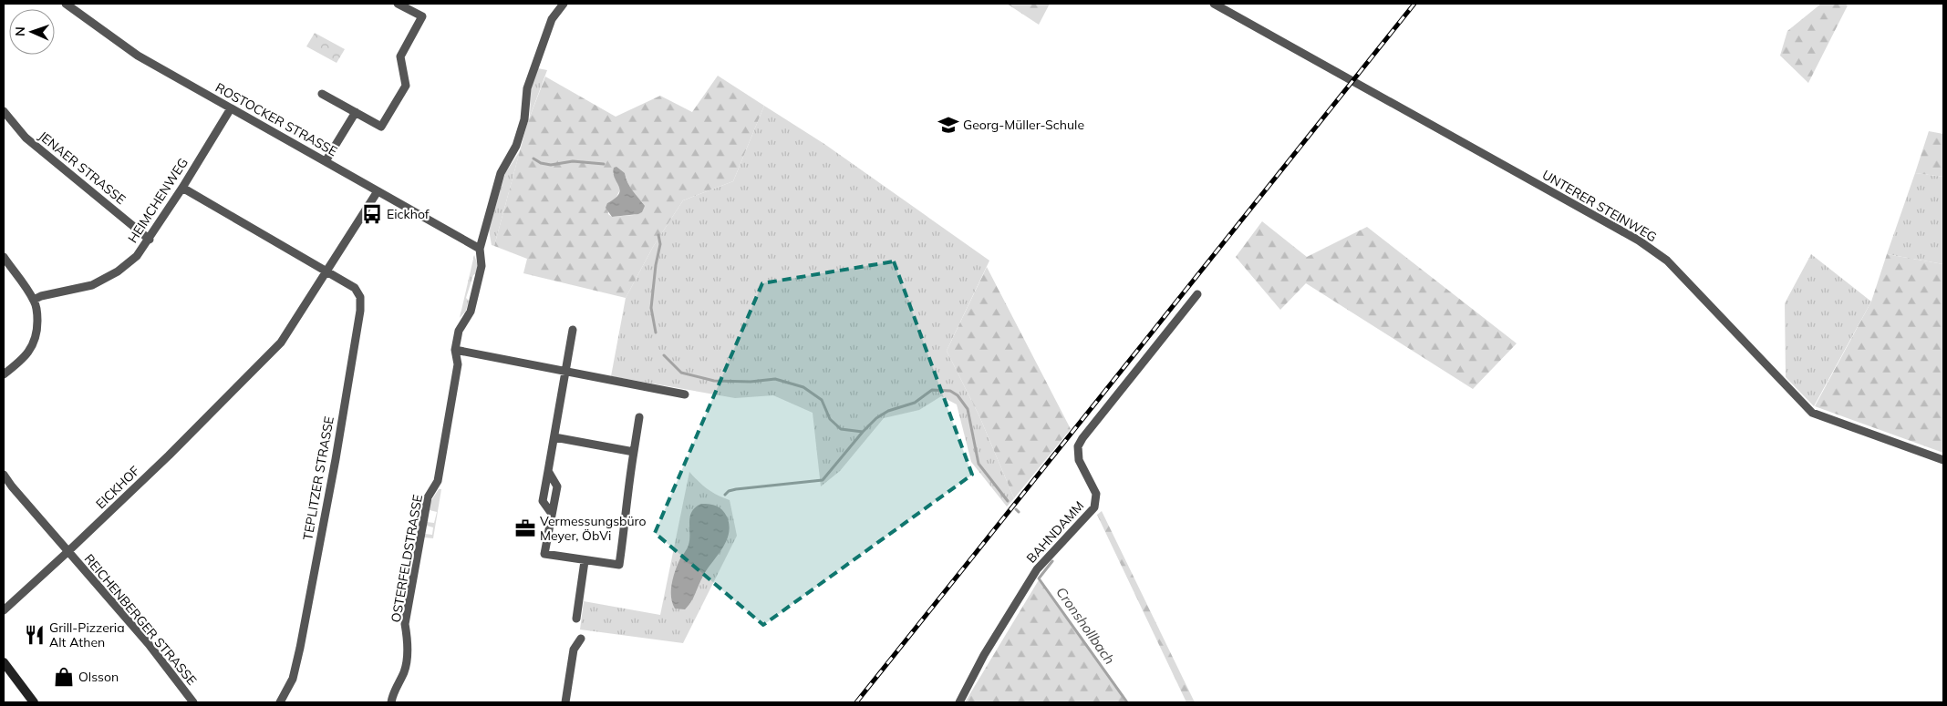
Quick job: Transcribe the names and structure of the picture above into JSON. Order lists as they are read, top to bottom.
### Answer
{
  "streets": {
    "street": [
      "ROSTOCKER STRASSE",
      "JENAER STRASSE",
      "HEIMCHENWEG",
      "UNTERER STEINWEG",
      "TEPLITZER STRASSE",
      "EICKHOF",
      "BAHNDAMM",
      "OSTERFELDSTRASSE",
      "REICHENBERGER STRASSE"
    ]
  },
  "crossings": [
    ["ROSTOCKER STRASSE", "HEIMCHENWEG"],
    ["ROSTOCKER STRASSE", "EICKHOF"],
    ["ROSTOCKER STRASSE", "OSTERFELDSTRASSE"],
    ["JENAER STRASSE", "HEIMCHENWEG"],
    ["TEPLITZER STRASSE", "EICKHOF"],
    ["EICKHOF", "REICHENBERGER STRASSE"]
  ],
  "water": ["Cronshollbach"],
  "places": {
    "school or university": ["Georg-Müller-Schule"],
    "bus stop": ["Eickhof"],
    "office": ["Vermessungsbüro Meyer, ÖbVi"],
    "restaurant": ["Grill-Pizzeria Alt Athen"],
    "shop": ["Olsson"]
  },
  "north": "left"
}
